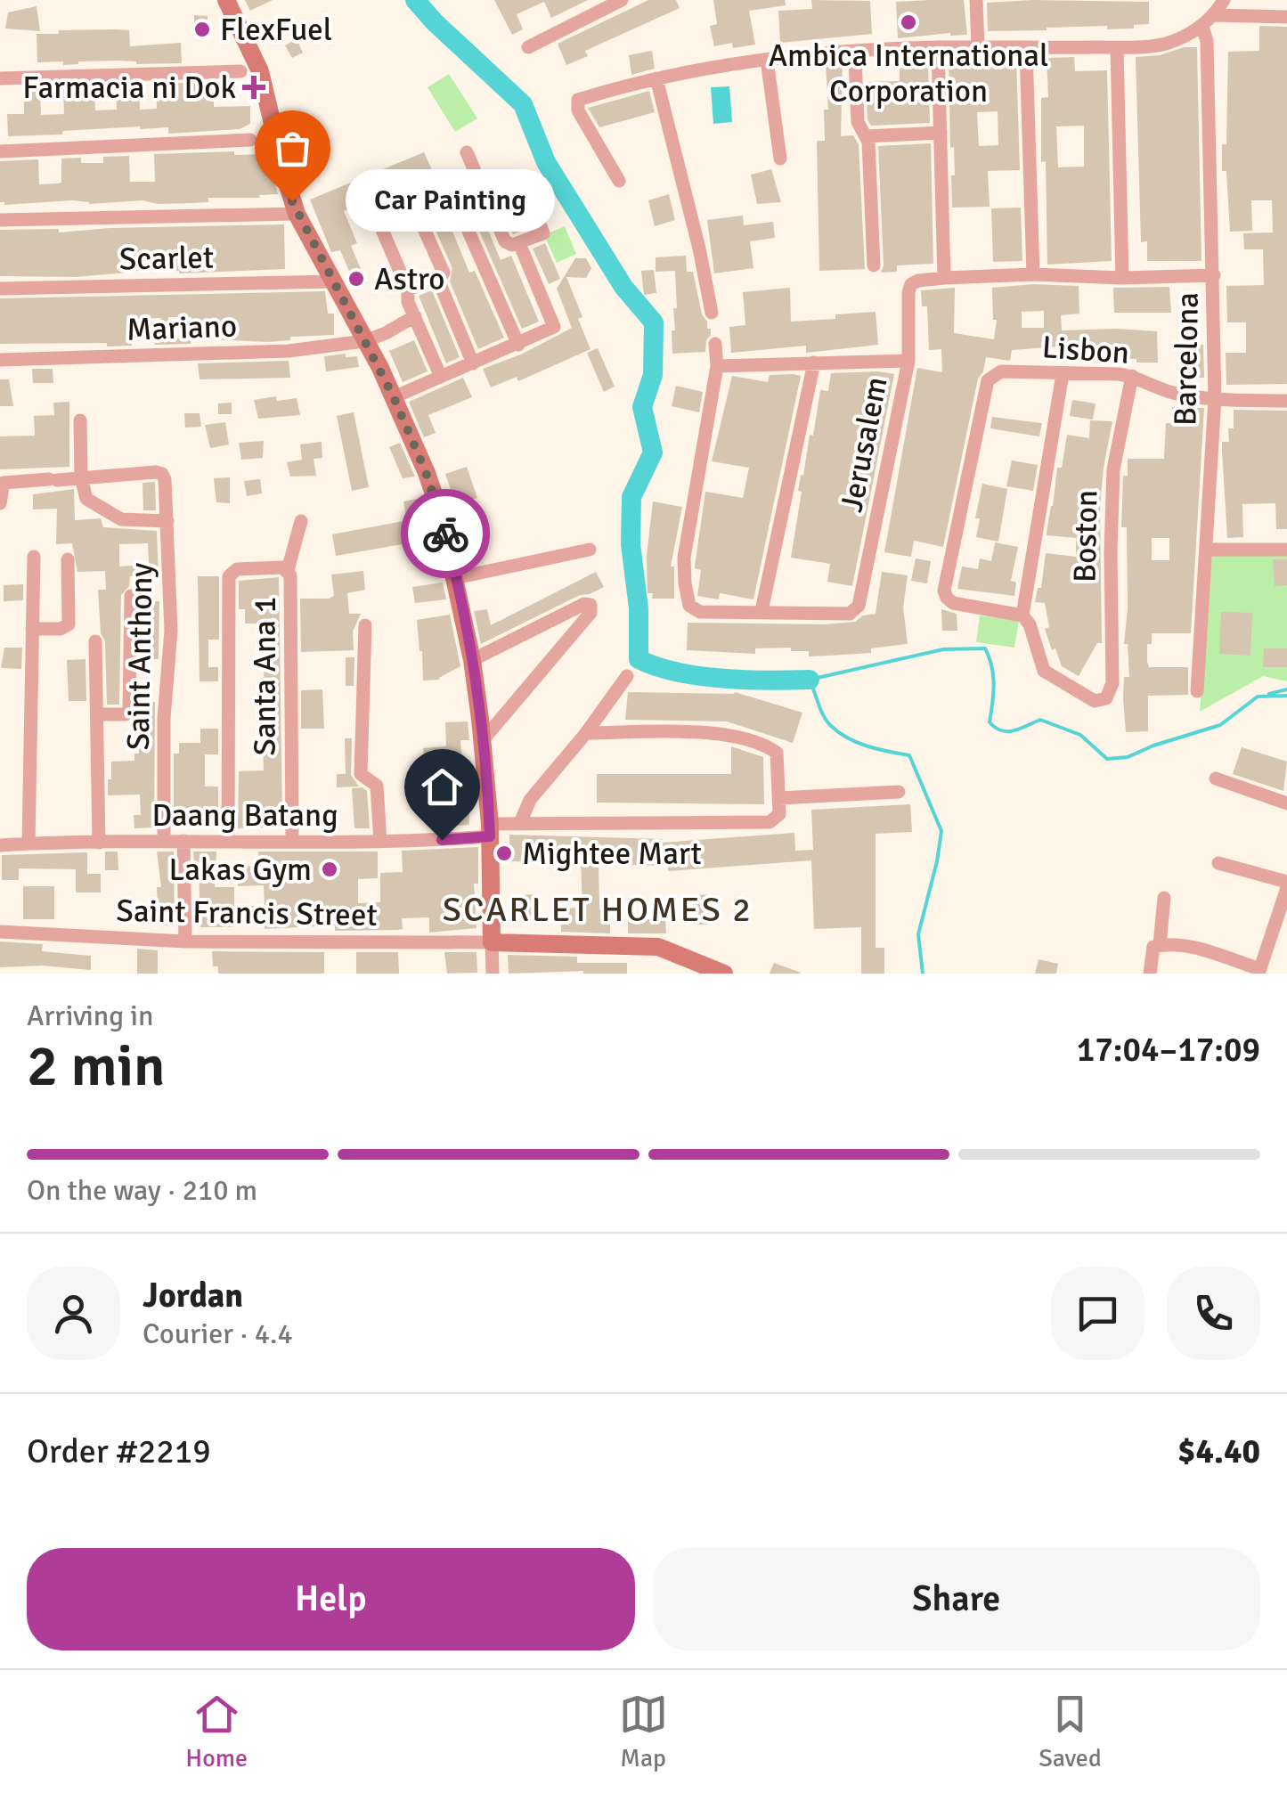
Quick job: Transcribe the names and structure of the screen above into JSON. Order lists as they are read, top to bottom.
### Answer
{
  "streets": {
    "street": [
      "Scarlet",
      "Mariano",
      "Lisbon",
      "Barcelona",
      "Jerusalem",
      "Boston",
      "Saint Anthony",
      "Santa Ana 1",
      "Daang Batang",
      "Saint Francis Street"
    ]
  },
  "crossings": [
    ["Lisbon", "Barcelona"],
    ["Lisbon", "Boston"],
    ["Saint Anthony", "Daang Batang"],
    ["Santa Ana 1", "Daang Batang"]
  ],
  "districts": ["SCARLET HOMES 2"],
  "places": {
    "other": [
      "Ambica International Corporation",
      "FlexFuel",
      "Car Painting",
      "Astro",
      "Mightee Mart",
      "Lakas Gym"
    ],
    "health": ["Farmacia ni Dok"]
  },
  "page": {
    "bubble": "Car Painting",
    "heading": ["2 min", "Arriving in", "17:04–17:09"],
    "panel": [
      "Jordan",
      "Courier · 4.4",
      "Order #2219",
      "$4.40"
    ],
    "bar": "On the way · 210 m",
    "buttons": ["Help", "Share"],
    "tabs": ["Home", "Map", "Saved"]
  }
}
